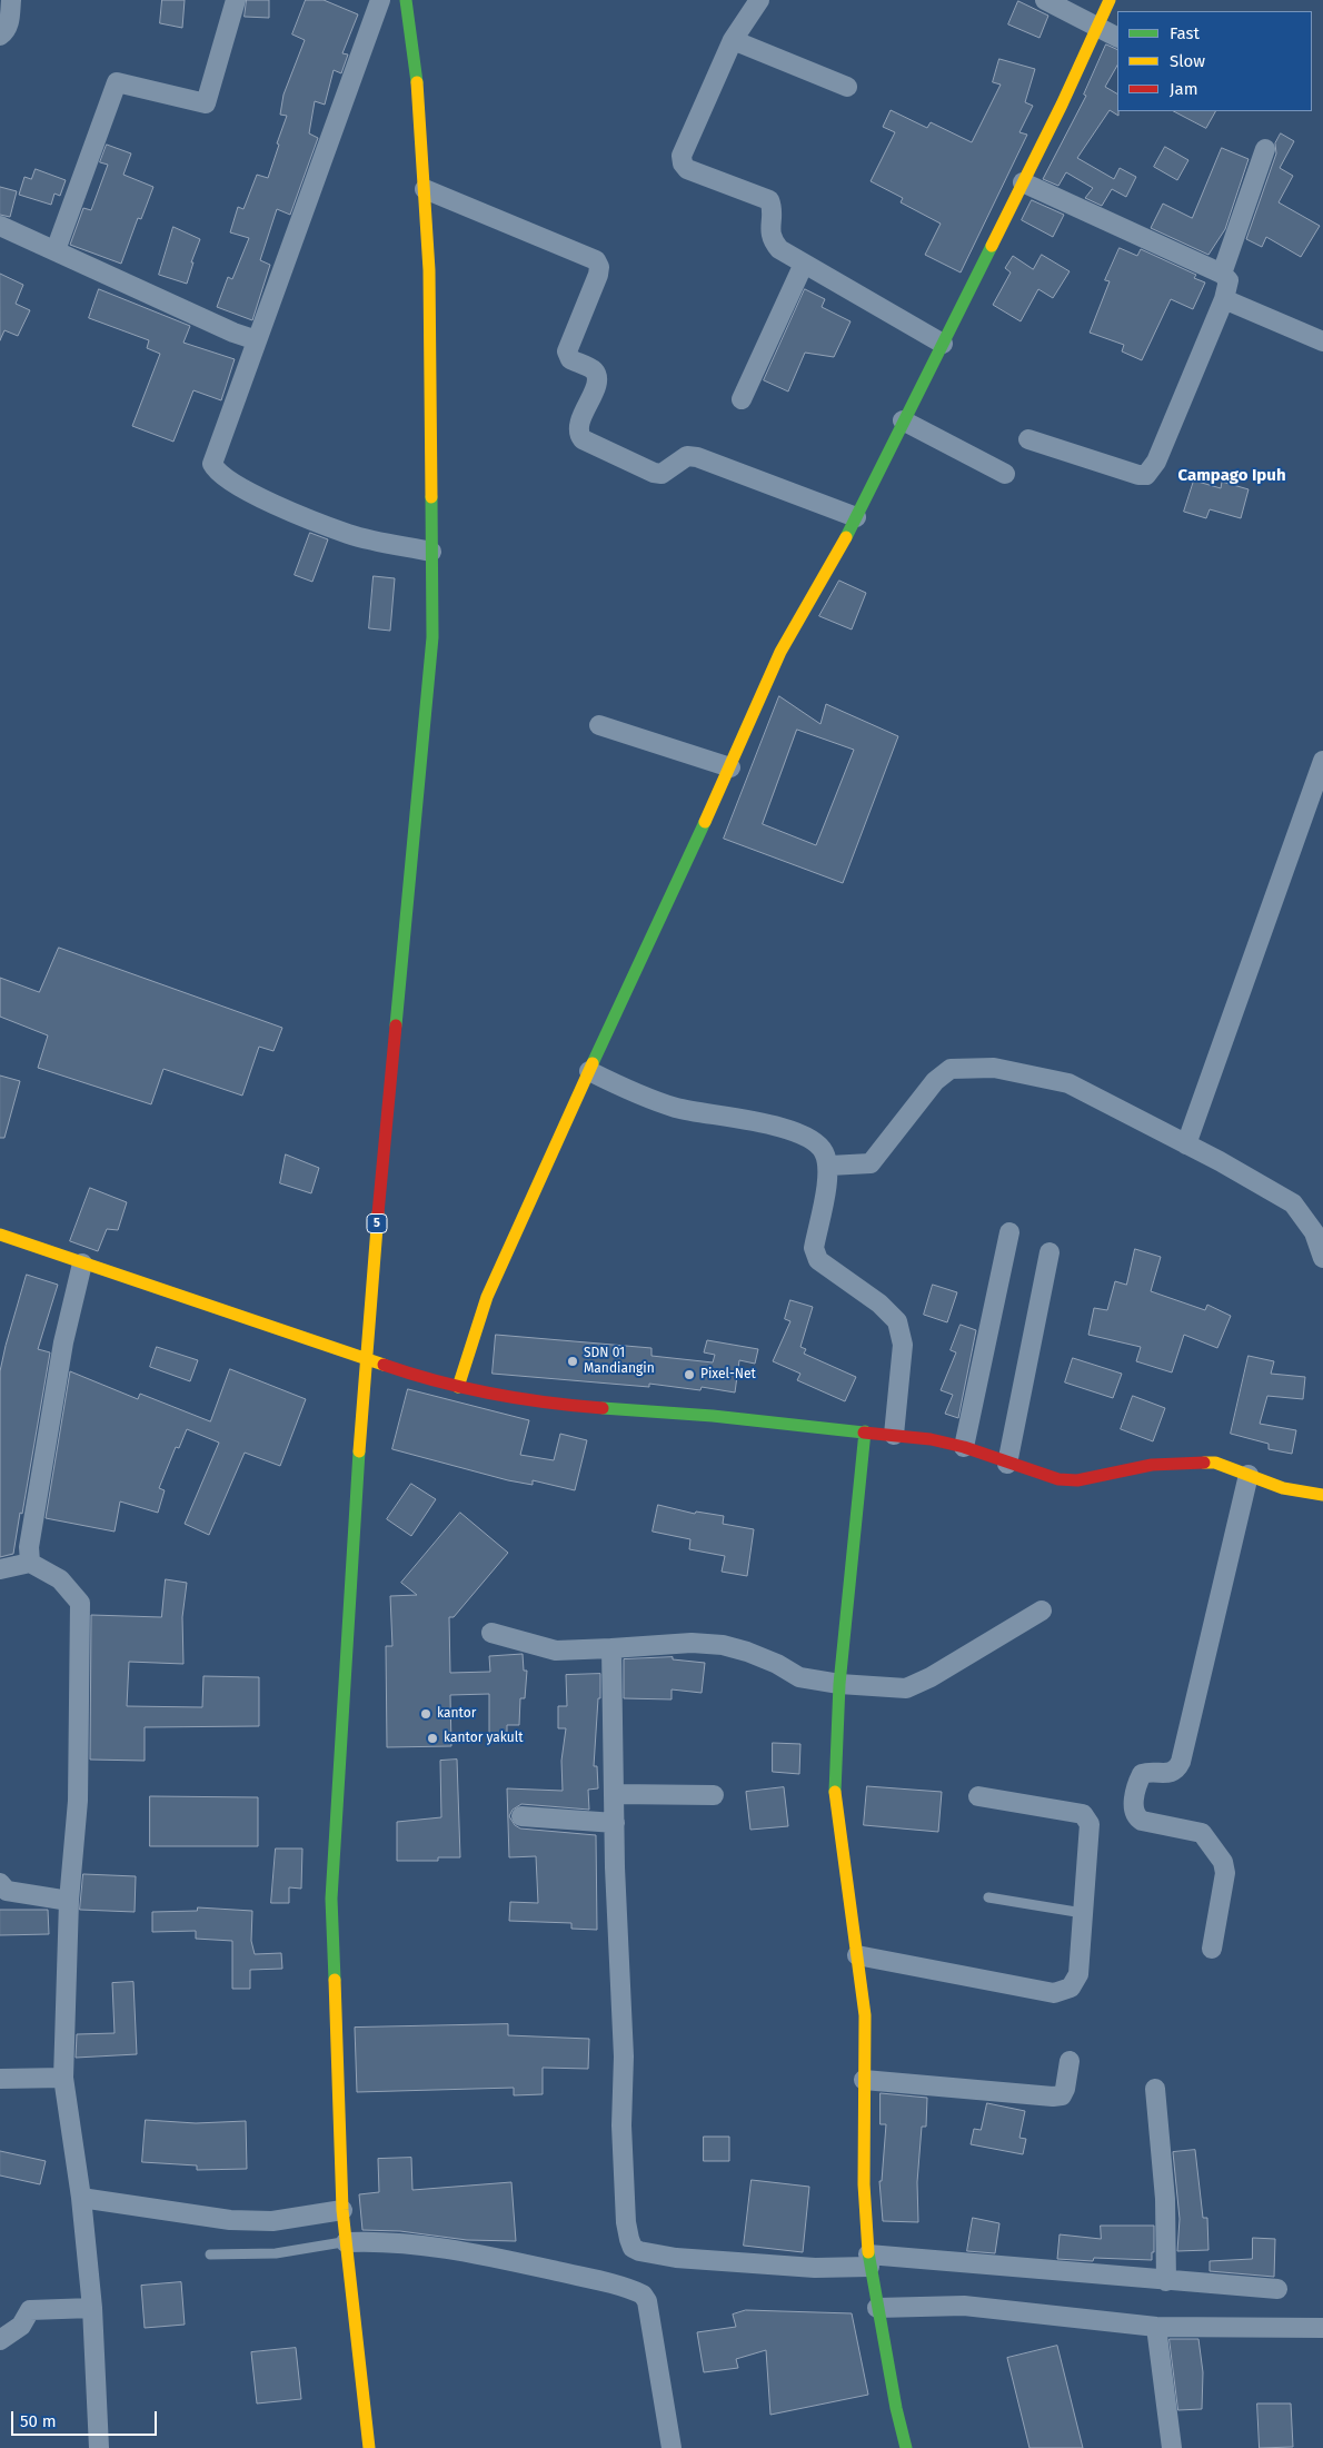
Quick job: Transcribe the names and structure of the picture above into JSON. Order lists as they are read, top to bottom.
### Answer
{
  "streets": {
    "main road": ["5"]
  },
  "districts": ["Campago Ipuh"],
  "places": [
    "SDN 01 Mandiangin",
    "Pixel-Net",
    "kantor",
    "kantor yakult"
  ],
  "legend": ["Fast", "Slow", "Jam"],
  "scale_bar": "50 m"
}
